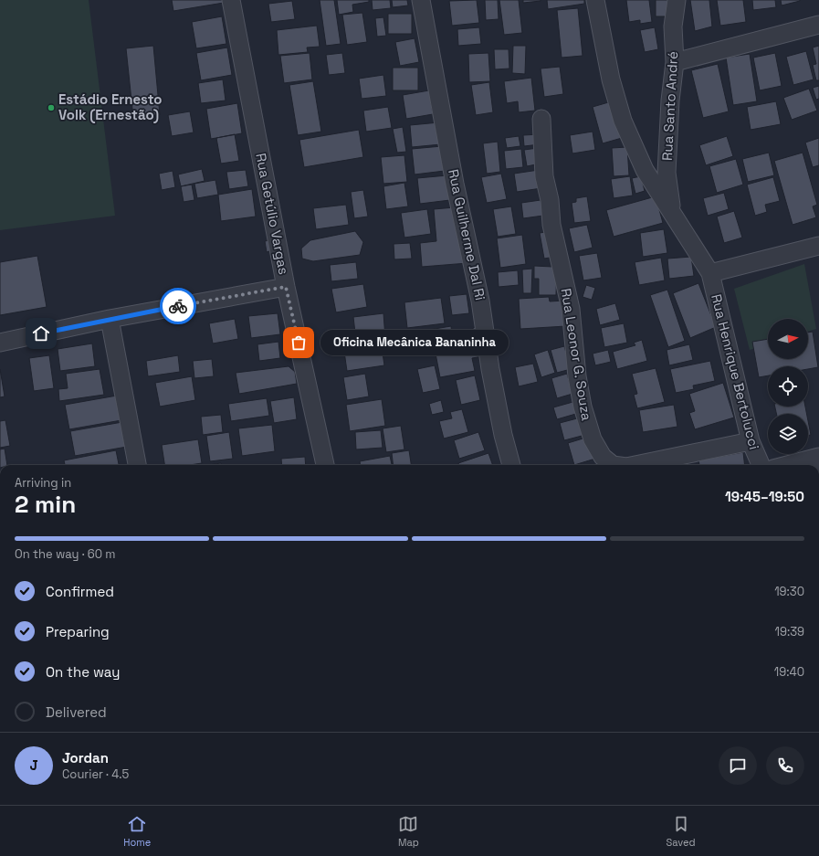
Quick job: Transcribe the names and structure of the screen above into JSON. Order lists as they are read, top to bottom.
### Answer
{
  "streets": {
    "street": [
      "Rua Santo André",
      "Rua Getúlio Vargas",
      "Rua Guilherme Dal Ri",
      "Rua Leonor G. Souza",
      "Rua Henrique Bertolucci"
    ]
  },
  "crossings": [
    ["Rua Santo André", "Rua Henrique Bertolucci"],
    ["Rua Leonor G. Souza", "Rua Henrique Bertolucci"]
  ],
  "places": ["Estádio Ernesto Volk (Ernestão)", "Oficina Mecânica Bananinha"],
  "north": "right",
  "page": {
    "bubble": "Oficina Mecânica Bananinha",
    "heading": ["2 min", "Arriving in", "19:45–19:50"],
    "panel": ["Jordan", "Courier · 4.5"],
    "bar": "On the way · 60 m",
    "list": [
      ["Confirmed", "19:30"],
      ["Preparing", "19:39"],
      ["On the way", "19:40"],
      "Delivered"
    ],
    "round": "J",
    "tabs": ["Home", "Map", "Saved"]
  }
}
